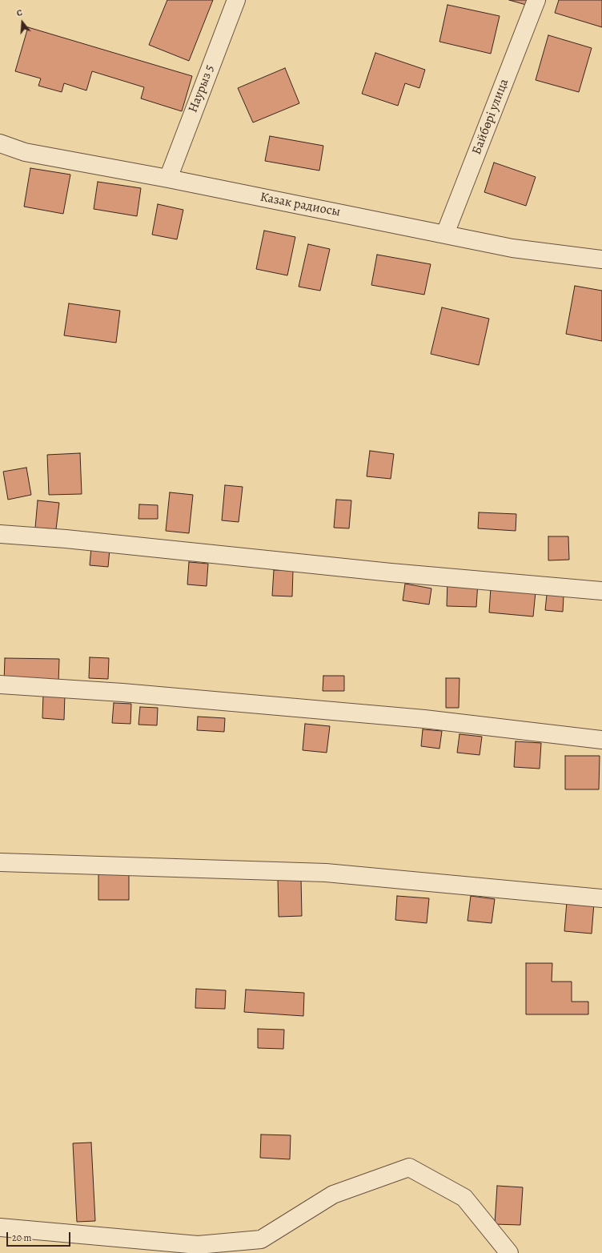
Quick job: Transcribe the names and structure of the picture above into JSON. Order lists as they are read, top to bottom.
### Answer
{
  "streets": {
    "street": ["Наурыз 5", "Байбөрі улица", "Казак радиосы"]
  },
  "crossings": [
    ["Наурыз 5", "Казак радиосы"],
    ["Байбөрі улица", "Казак радиосы"]
  ],
  "scale_bar": "20 m",
  "north": "top"
}
